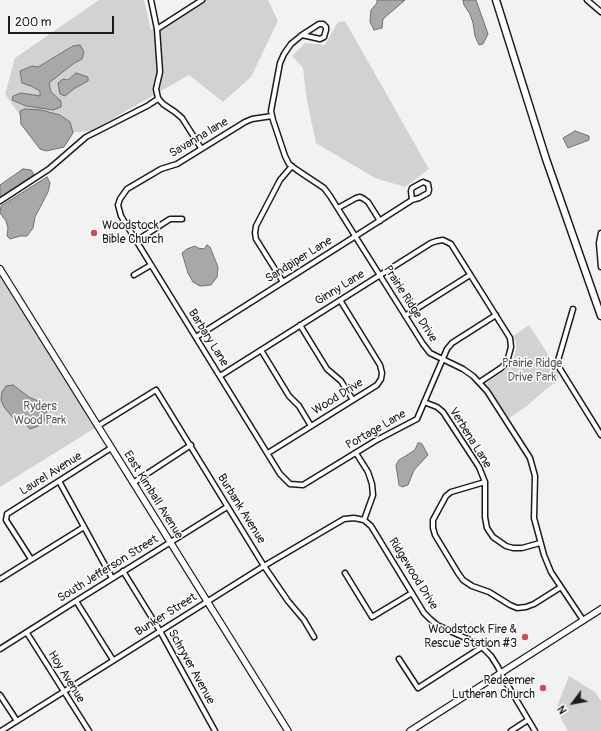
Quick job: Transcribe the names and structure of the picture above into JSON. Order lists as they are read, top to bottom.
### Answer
{
  "streets": {
    "street": [
      "Savanna lane",
      "Sandpiper Lane",
      "Ginny Lane",
      "Prairie Ridge Drive",
      "Barbary Lane",
      "Wood Drive",
      "Portage Lane",
      "Verbena Lane",
      "Laurel Avenue",
      "East Kimball Avenue",
      "Burbank Avenue",
      "South Jefferson Street",
      "Ridgewood Drive",
      "Bunker Street",
      "Schryver Avenue",
      "Hoy Avenue"
    ]
  },
  "crossings": [
    ["Savanna lane", "Prairie Ridge Drive"],
    ["Savanna lane", "Barbary Lane"],
    ["Sandpiper Lane", "Prairie Ridge Drive"],
    ["Sandpiper Lane", "Barbary Lane"],
    ["Ginny Lane", "Prairie Ridge Drive"],
    ["Ginny Lane", "Barbary Lane"],
    ["Ginny Lane", "Wood Drive"],
    ["Ginny Lane", "Portage Lane"],
    ["Prairie Ridge Drive", "Portage Lane"],
    ["Prairie Ridge Drive", "Verbena Lane"],
    ["Barbary Lane", "Wood Drive"],
    ["Barbary Lane", "Portage Lane"],
    ["Portage Lane", "Verbena Lane"],
    ["Laurel Avenue", "East Kimball Avenue"],
    ["East Kimball Avenue", "South Jefferson Street"],
    ["East Kimball Avenue", "Bunker Street"],
    ["Burbank Avenue", "South Jefferson Street"],
    ["Burbank Avenue", "Bunker Street"],
    ["South Jefferson Street", "Schryver Avenue"],
    ["South Jefferson Street", "Hoy Avenue"],
    ["Ridgewood Drive", "Bunker Street"],
    ["Bunker Street", "Schryver Avenue"],
    ["Bunker Street", "Hoy Avenue"]
  ],
  "parks": ["Prairie Ridge Drive Park", "Ryders Wood Park"],
  "places": ["Woodstock Bible Church", "Woodstock Fire & Rescue Station #3", "Redeemer Lutheran Church"],
  "scale_bar": "200 m",
  "north": "bottom left"
}
